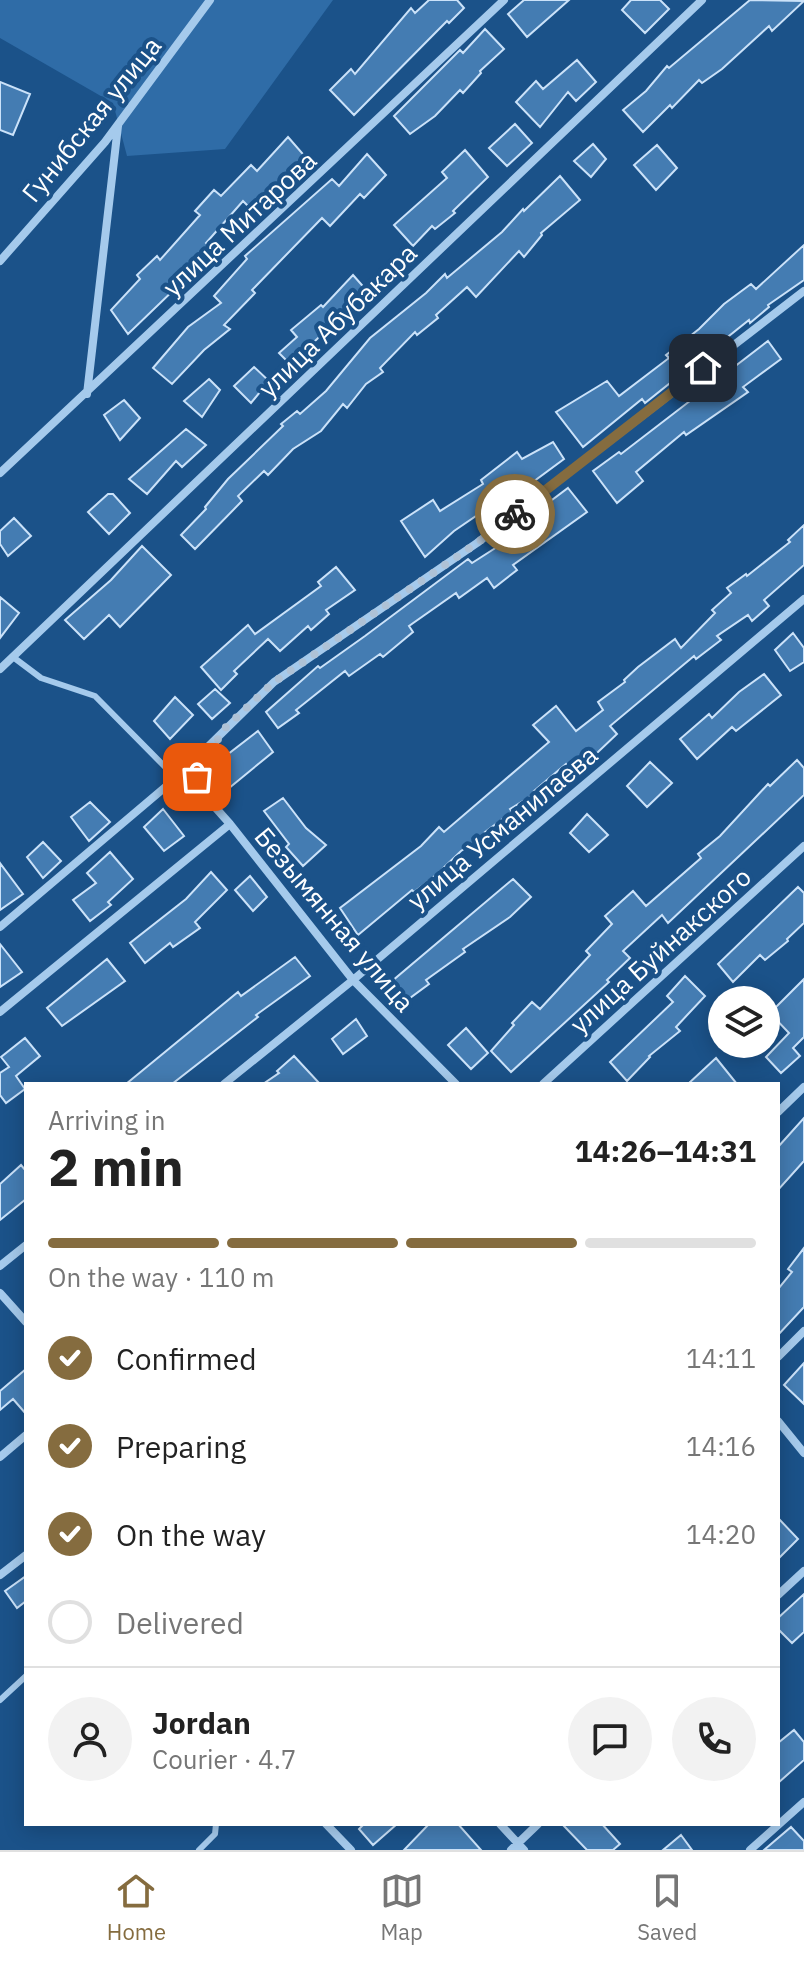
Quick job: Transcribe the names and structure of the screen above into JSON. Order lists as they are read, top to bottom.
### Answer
{
  "streets": {
    "street": [
      "Гунибская улица",
      "улица Митарова",
      "улица Абубакара",
      "улица Усманилаева",
      "Безымянная улица",
      "улица Буйнакского"
    ]
  },
  "crossings": [
    ["улица Усманилаева", "Безымянная улица"]
  ],
  "page": {
    "heading": ["2 min", "Arriving in", "14:26–14:31"],
    "panel": ["Jordan", "Courier · 4.7"],
    "bar": "On the way · 110 m",
    "list": [
      ["Confirmed", "14:11"],
      ["Preparing", "14:16"],
      ["On the way", "14:20"],
      "Delivered"
    ],
    "tabs": ["Home", "Map", "Saved"]
  }
}
